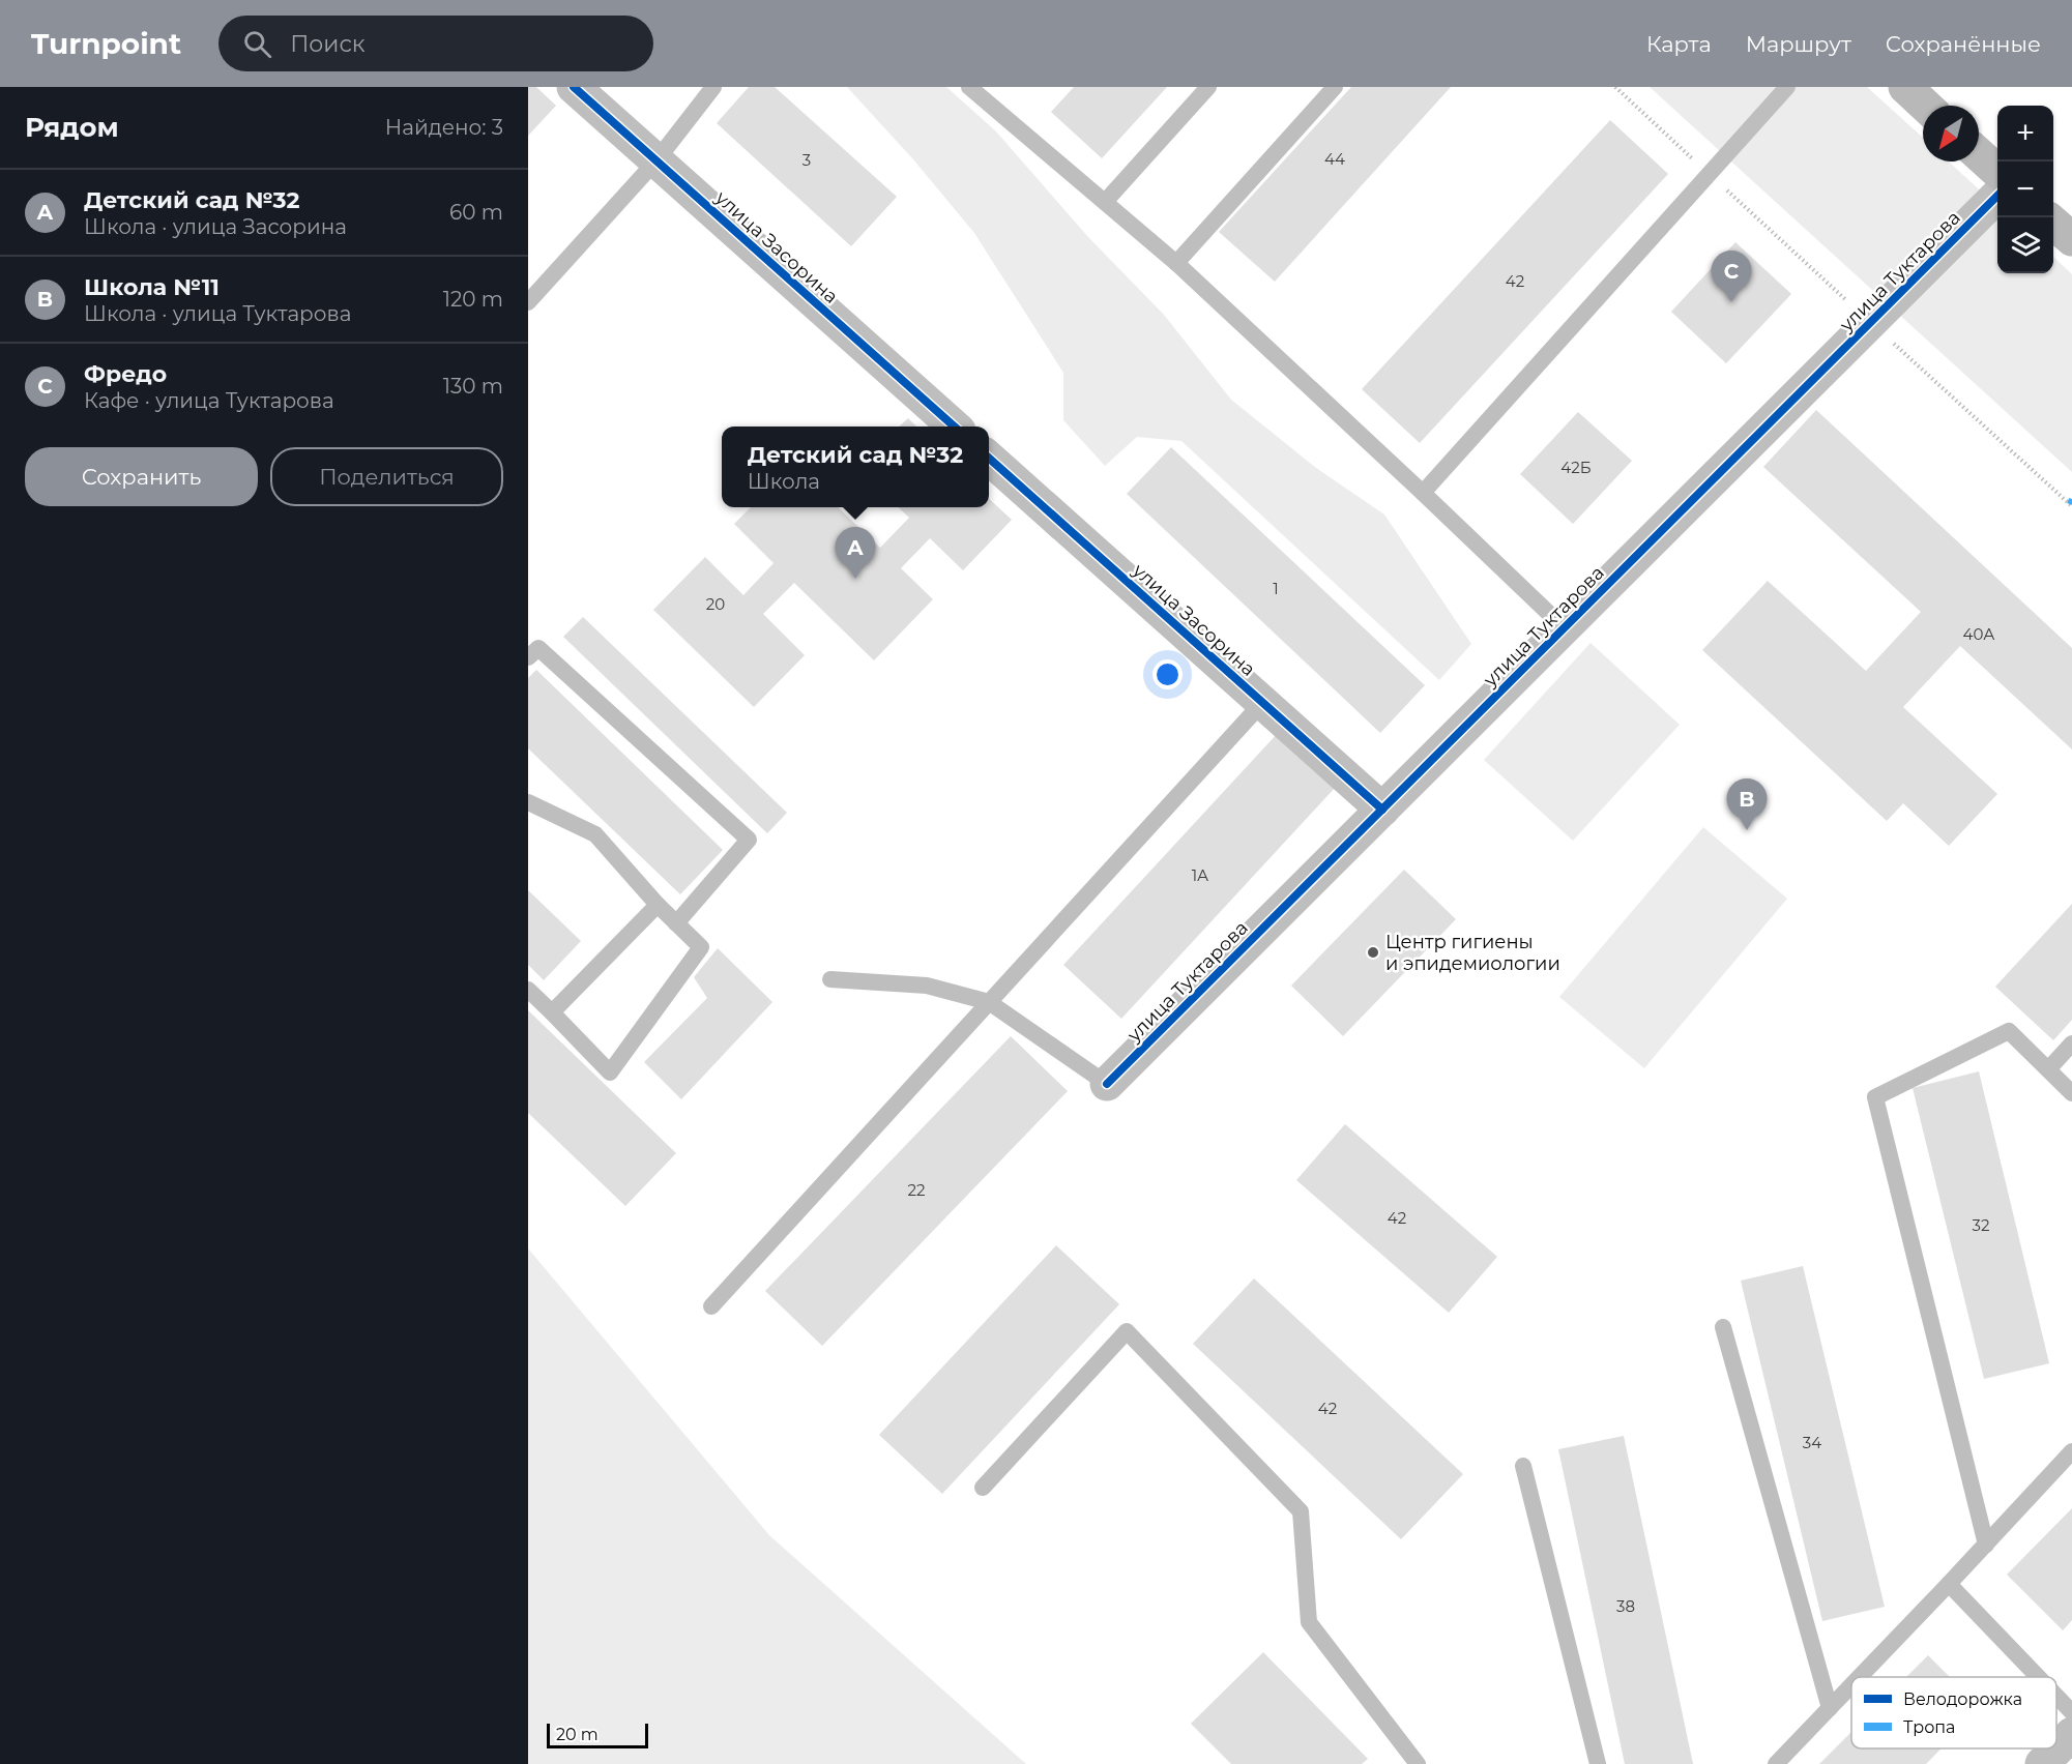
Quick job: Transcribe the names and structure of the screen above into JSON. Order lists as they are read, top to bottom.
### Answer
{
  "streets": {
    "street": ["улица Засорина", "улица Туктарова"]
  },
  "crossings": [
    ["улица Засорина", "улица Туктарова"]
  ],
  "places": ["Центр гигиены и эпидемиологии"],
  "house_numbers": [
    "44",
    "3",
    "42",
    "42Б",
    "1",
    "20",
    "40А",
    "1А",
    "22",
    "42",
    "32",
    "42",
    "34",
    "38"
  ],
  "legend": ["Велодорожка", "Тропа"],
  "scale_bar": "20 m",
  "north": "bottom left",
  "page": {
    "header": "Turnpoint",
    "search": "Поиск",
    "nav": ["Карта", "Маршрут", "Сохранённые"],
    "heading": ["Рядом", "Найдено: 3"],
    "map_buttons": ["+", "−"],
    "list": [
      {
        "mark": "A",
        "name": "Детский сад №32",
        "note": "Школа · улица Засорина",
        "value": "60 m"
      },
      {
        "mark": "B",
        "name": "Школа №11",
        "note": "Школа · улица Туктарова",
        "value": "120 m"
      },
      {
        "mark": "C",
        "name": "Фредо",
        "note": "Кафе · улица Туктарова",
        "value": "130 m"
      }
    ],
    "pins": ["C", "A", "B"],
    "popup": ["Детский сад №32", "Школа"],
    "buttons": ["Сохранить", "Поделиться"],
    "scale": "20 m"
  }
}
